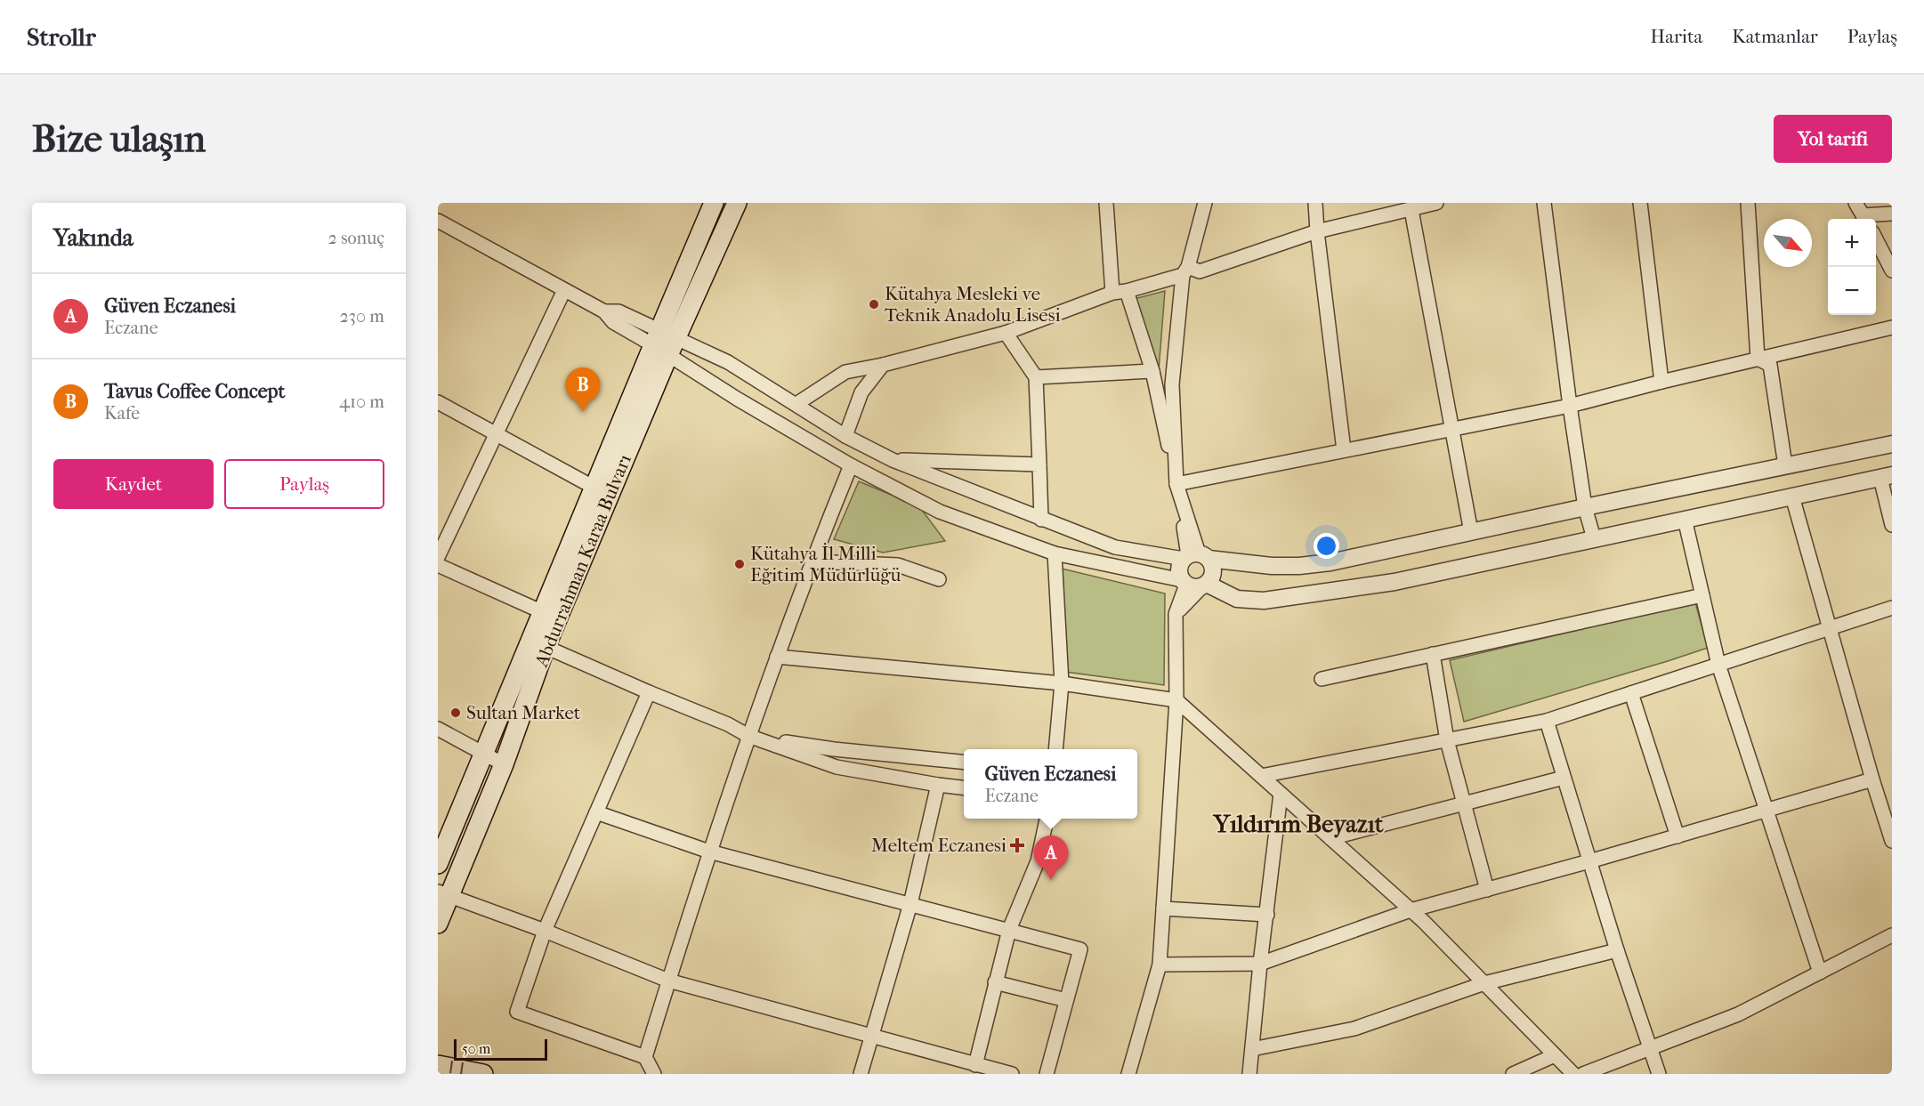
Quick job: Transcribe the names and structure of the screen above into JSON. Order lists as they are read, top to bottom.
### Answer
{
  "streets": {
    "main road": ["Abdurrahman Karaa Bulvarı"]
  },
  "districts": ["Yıldırım Beyazıt"],
  "places": {
    "other": ["Kütahya Mesleki ve Teknik Anadolu Lisesi", "Kütahya İl Milli Eğitim Müdürlüğü", "Sultan Market"],
    "health": ["Meltem Eczanesi"]
  },
  "scale_bar": "50 m",
  "north": "bottom right",
  "page": {
    "header": "Strollr",
    "nav": ["Harita", "Katmanlar", "Paylaş"],
    "buttons": [
      "Yol tarifi",
      ["Kaydet", "Paylaş"]
    ],
    "title": "Bize ulaşın",
    "heading": ["Yakında", "2 sonuç"],
    "map_buttons": ["+", "−"],
    "list": [
      {
        "mark": "A",
        "name": "Güven Eczanesi",
        "note": "Eczane",
        "value": "230 m"
      },
      {
        "mark": "B",
        "name": "Tavus Coffee Concept",
        "note": "Kafe",
        "value": "410 m"
      }
    ],
    "pins": ["B", "A"],
    "popup": ["Güven Eczanesi", "Eczane"],
    "scale": "50 m"
  }
}
